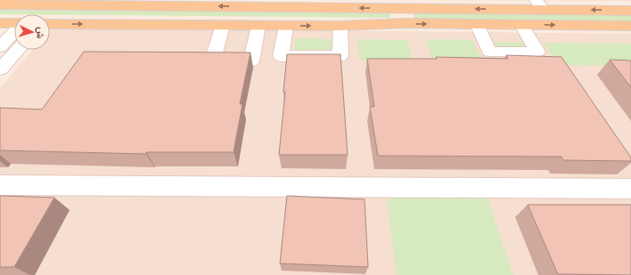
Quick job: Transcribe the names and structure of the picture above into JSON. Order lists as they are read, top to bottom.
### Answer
{
  "north": "right"
}
